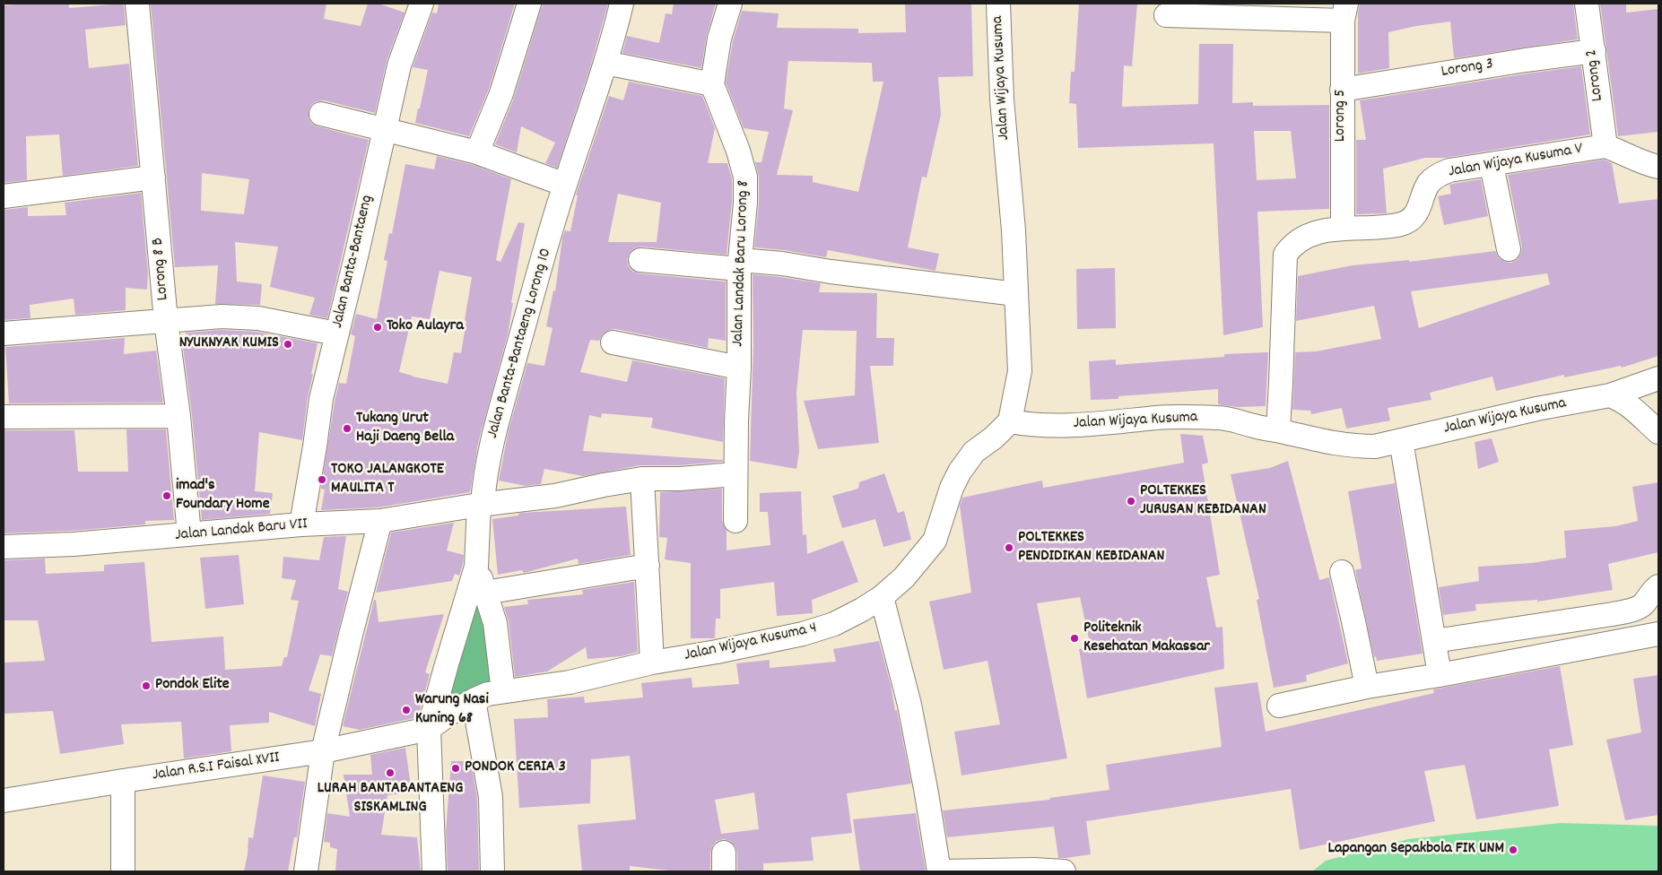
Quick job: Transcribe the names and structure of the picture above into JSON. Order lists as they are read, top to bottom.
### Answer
{
  "streets": {
    "street": [
      "Lorong 3",
      "Lorong 2",
      "Jalan Wijaya Kusuma",
      "Lorong 5",
      "Jalan Wijaya Kusuma V",
      "Jalan Banta-Bantaeng",
      "Jalan Landak Baru Lorong 8",
      "Lorong 8 B",
      "Jalan Banta-Bantaeng Lorong 10",
      "Jalan Landak Baru VII",
      "Jalan Wijaya Kusuma 4",
      "Jalan R.S.I Faisal XVII"
    ]
  },
  "crossings": [
    ["Lorong 3", "Lorong 2"],
    ["Lorong 3", "Lorong 5"],
    ["Lorong 2", "Jalan Wijaya Kusuma V"],
    ["Jalan Wijaya Kusuma", "Jalan Wijaya Kusuma V"],
    ["Jalan Wijaya Kusuma", "Jalan Wijaya Kusuma 4"],
    ["Lorong 5", "Jalan Wijaya Kusuma V"],
    ["Jalan Banta-Bantaeng", "Jalan Landak Baru VII"],
    ["Lorong 8 B", "Jalan Landak Baru VII"],
    ["Jalan Banta-Bantaeng Lorong 10", "Jalan Landak Baru VII"],
    ["Jalan Wijaya Kusuma 4", "Jalan R.S.I Faisal XVII"]
  ],
  "places": [
    "Toko Aulayra",
    "NYUKNYAK KUMIS",
    "Tukang Urut Haji Daeng Bella",
    "TOKO JALANGKOTE MAULITA T",
    "imad's Foundary Home",
    "POLTEKKES JURUSAN KEBIDANAN",
    "POLTEKKES PENDIDIKAN KEBIDANAN",
    "Politeknik Kesehatan Makassar",
    "Pondok Elite",
    "Warung Nasi Kuning 68",
    "PONDOK CERIA 3",
    "LURAH BANTABANTAENG SISKAMLING",
    "Lapangan Sepakbola FIK UNM"
  ]
}
